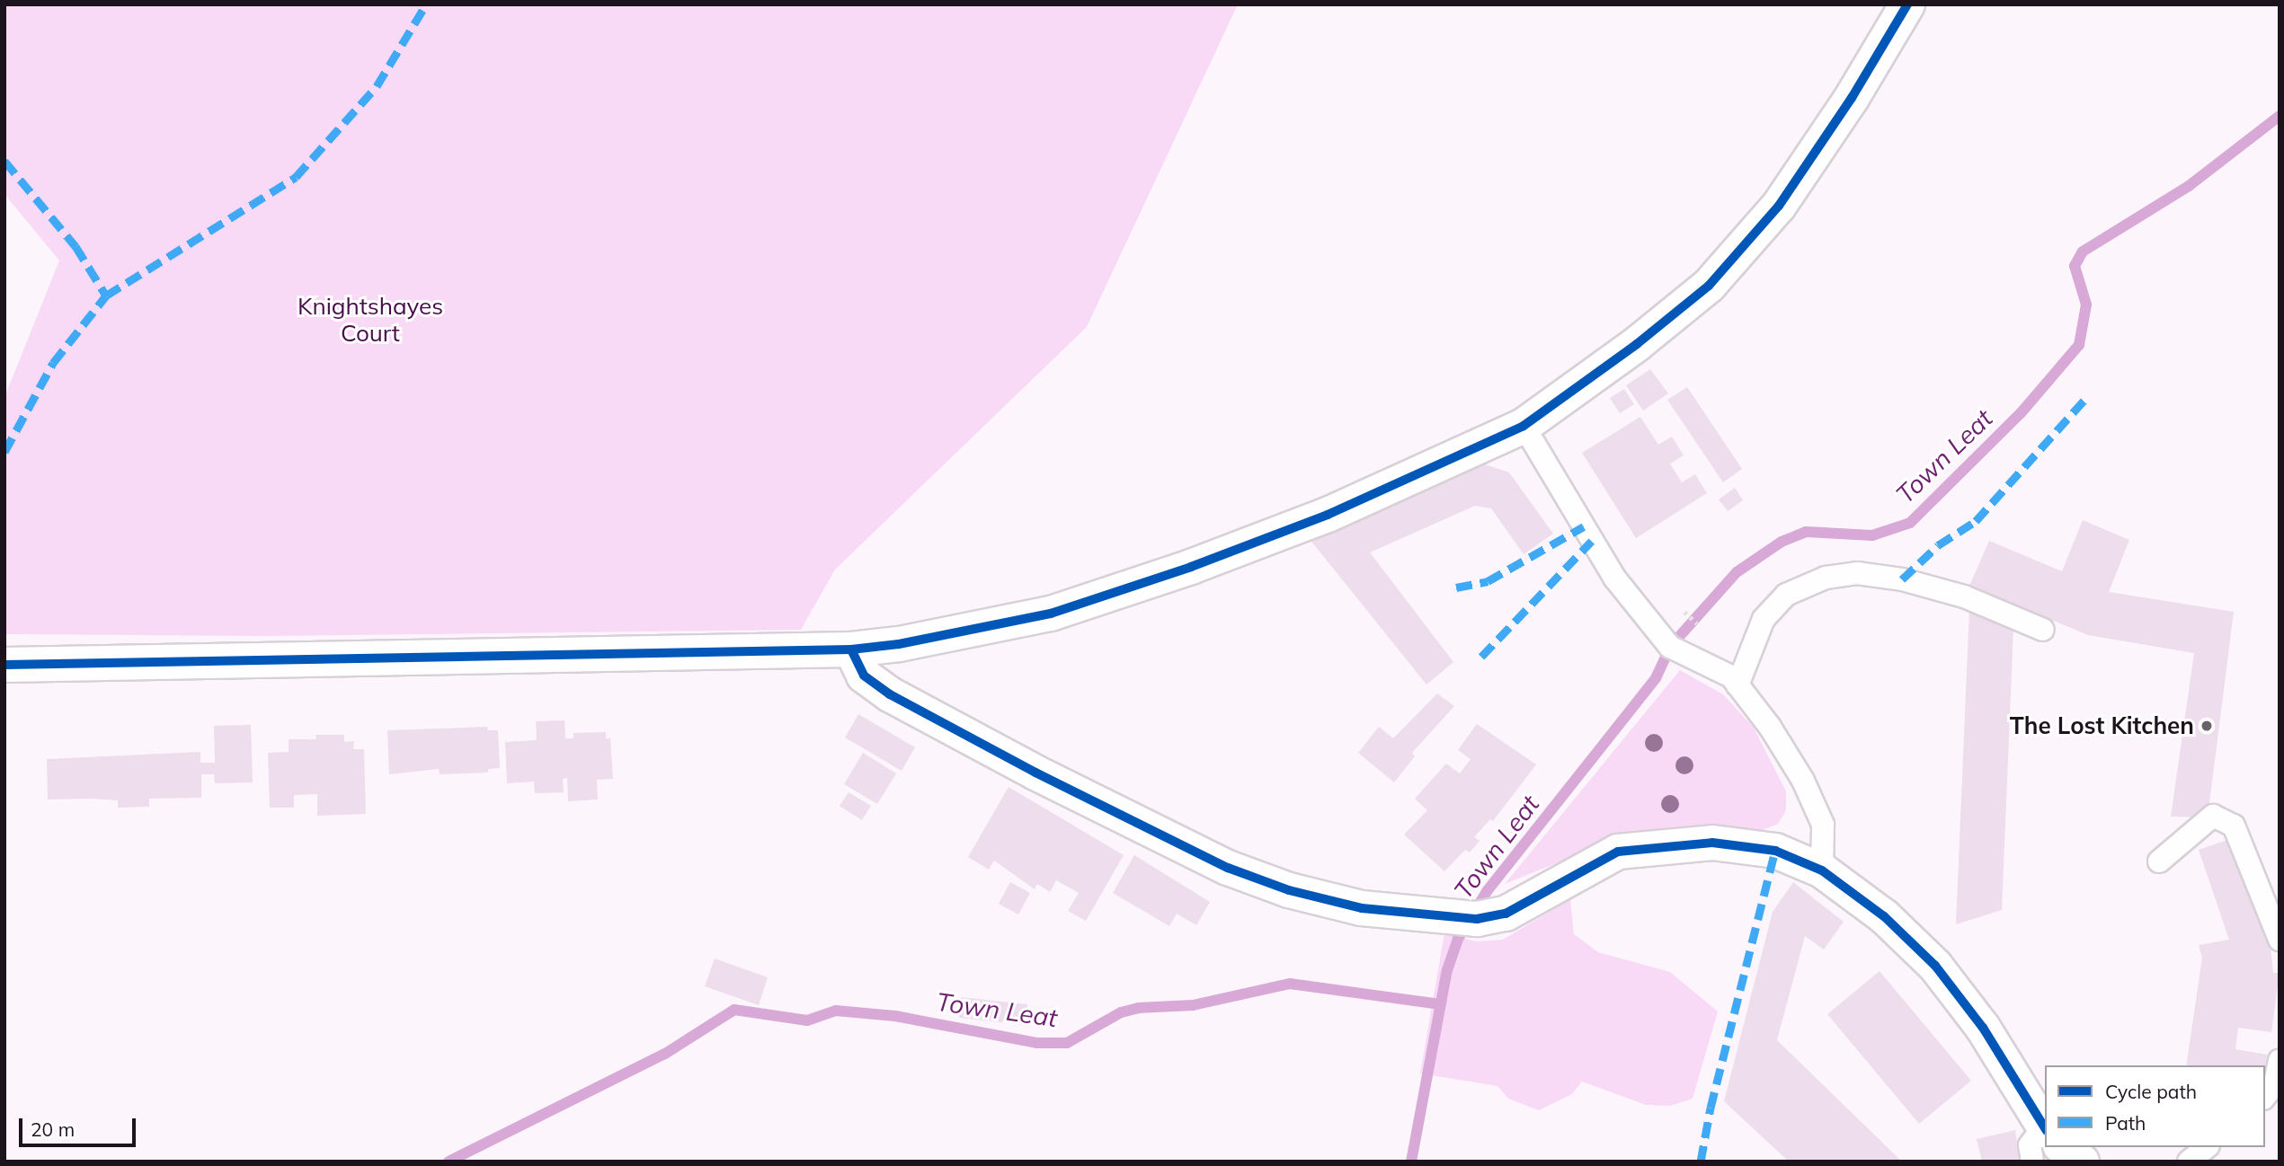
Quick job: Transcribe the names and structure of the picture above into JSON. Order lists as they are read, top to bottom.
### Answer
{
  "water": ["Town Leat"],
  "parks": ["Knightshayes Court"],
  "places": ["The Lost Kitchen"],
  "legend": ["Cycle path", "Path"],
  "scale_bar": "20 m"
}
